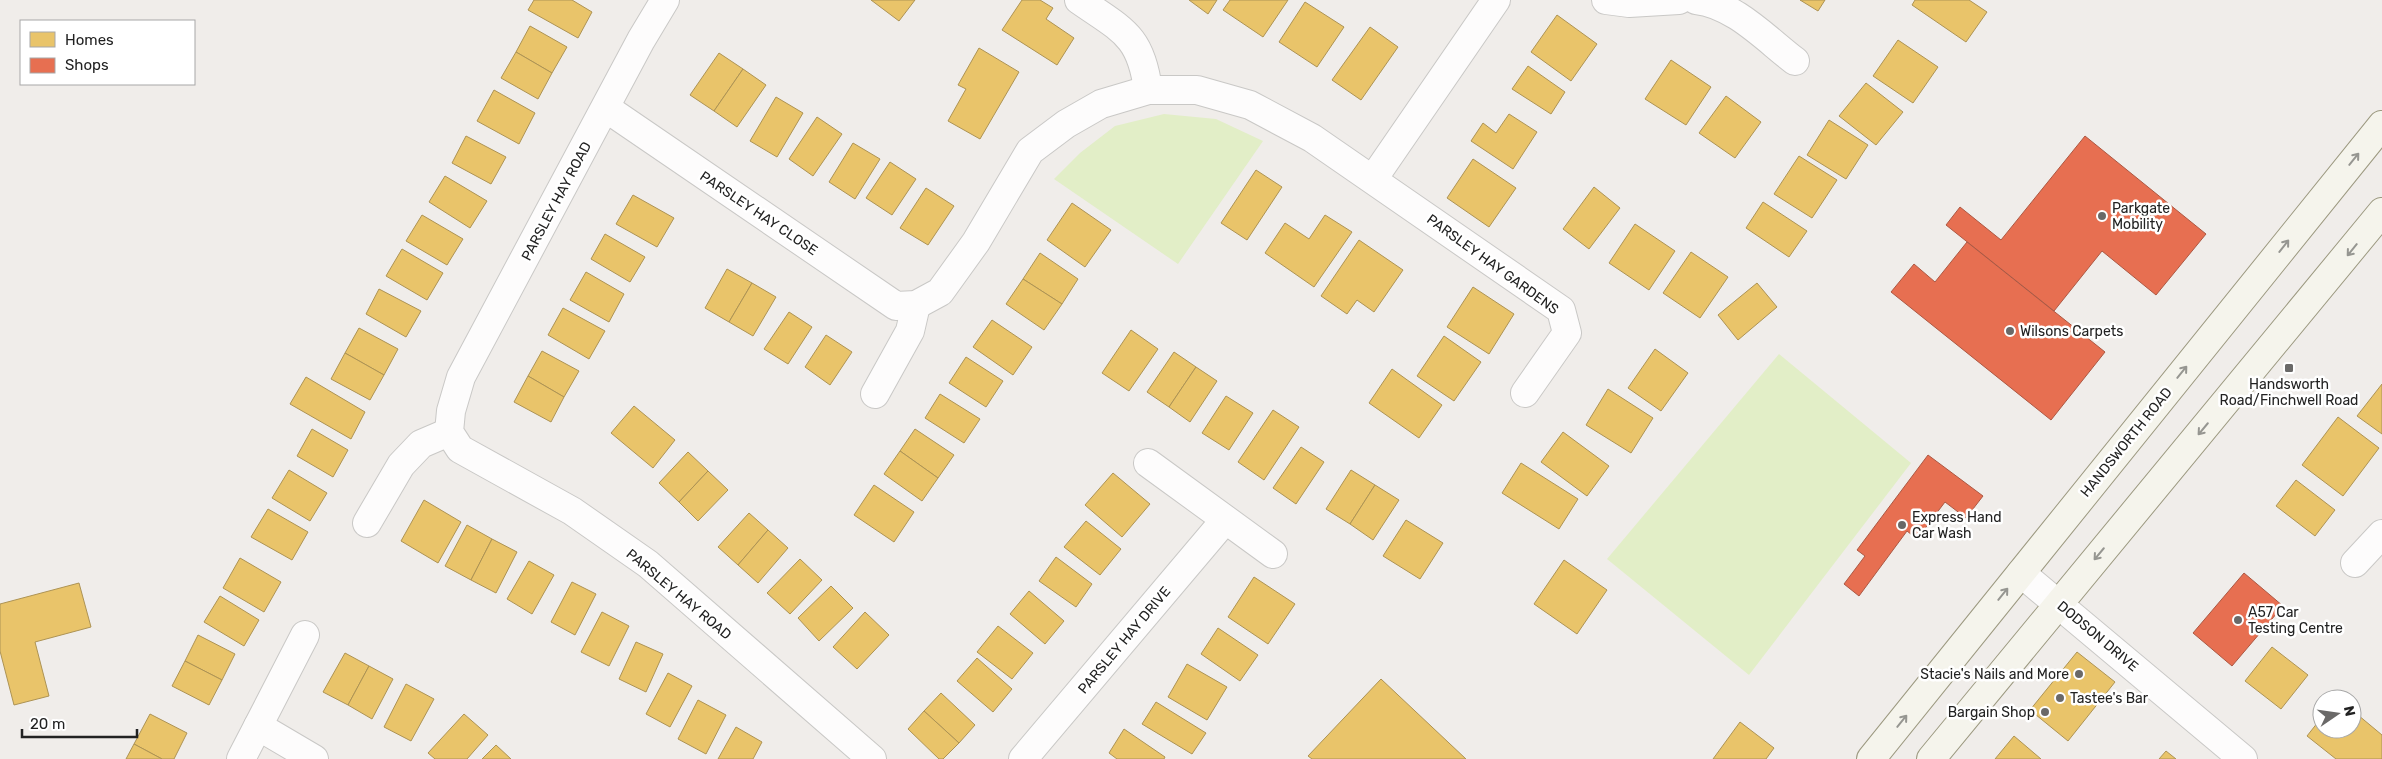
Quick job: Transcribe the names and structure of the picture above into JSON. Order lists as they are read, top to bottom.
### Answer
{
  "streets": {
    "main road": ["HANDSWORTH ROAD"],
    "street": [
      "PARSLEY HAY ROAD",
      "PARSLEY HAY CLOSE",
      "PARSLEY HAY GARDENS",
      "DODSON DRIVE",
      "PARSLEY HAY DRIVE"
    ]
  },
  "crossings": [
    ["PARSLEY HAY ROAD", "PARSLEY HAY CLOSE"],
    ["PARSLEY HAY CLOSE", "PARSLEY HAY GARDENS"],
    ["HANDSWORTH ROAD", "DODSON DRIVE"]
  ],
  "places": {
    "other": [
      "Parkgate Mobility",
      "Wilsons Carpets",
      "Express Hand Car Wash",
      "A57 Car Testing Centre",
      "Stacie's Nails and More",
      "Tastee's Bar",
      "Bargain Shop"
    ],
    "transit": ["Handsworth Road/Finchwell Road"]
  },
  "legend": ["Homes", "Shops"],
  "scale_bar": "20 m",
  "north": "right"
}
